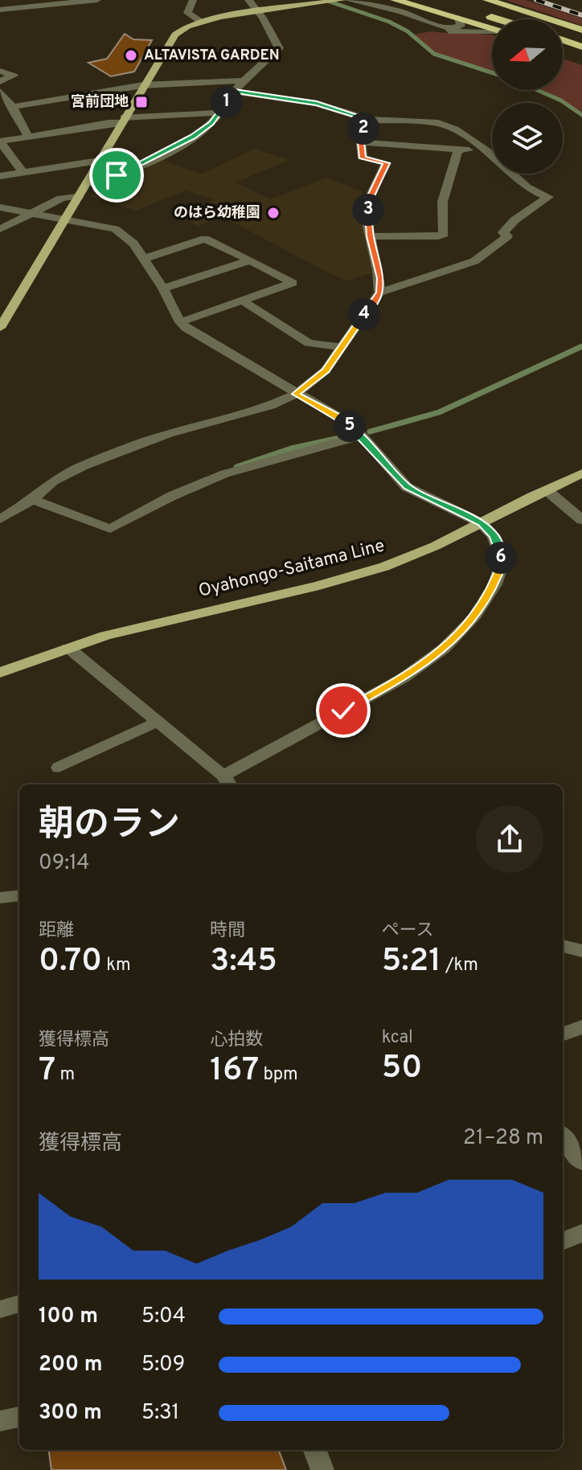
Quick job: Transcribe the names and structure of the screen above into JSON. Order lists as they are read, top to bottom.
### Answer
{
  "streets": {
    "main road": ["Oyahongo-Saitama Line"]
  },
  "places": {
    "other": ["ALTAVISTA GARDEN", "のはら幼稚園"],
    "transit": ["宮前団地"]
  },
  "north": "left",
  "page": {
    "pins": [
      "1",
      "2",
      "3",
      "4",
      "5",
      "6"
    ],
    "heading": ["朝のラン", "09:14"],
    "stats": [
      ["距離", "0.70 km"],
      ["時間", "3:45"],
      ["ペース", "5:21 /km"],
      ["獲得標高", "7 m"],
      ["心拍数", "167 bpm"],
      ["kcal", "50"]
    ],
    "chart": ["獲得標高", "21–28 m"],
    "list": [
      {
        "name": "100 m",
        "note": "5:04"
      },
      {
        "name": "200 m",
        "note": "5:09"
      },
      {
        "name": "300 m",
        "note": "5:31"
      }
    ]
  }
}
